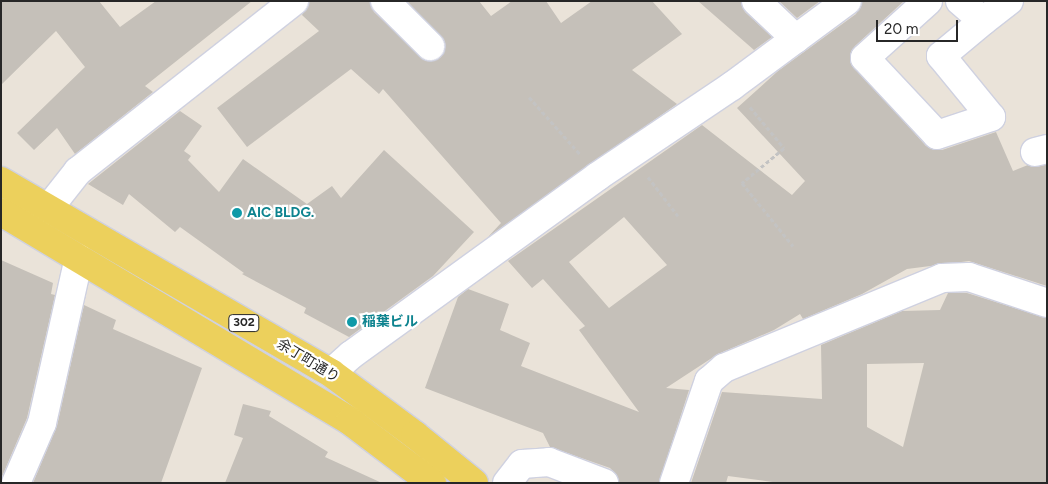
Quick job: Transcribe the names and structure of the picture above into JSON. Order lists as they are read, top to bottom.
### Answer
{
  "streets": {
    "main road": ["302", "余丁町通り"]
  },
  "places": ["AIC BLDG.", "稲葉ビル"],
  "scale_bar": "20 m"
}
